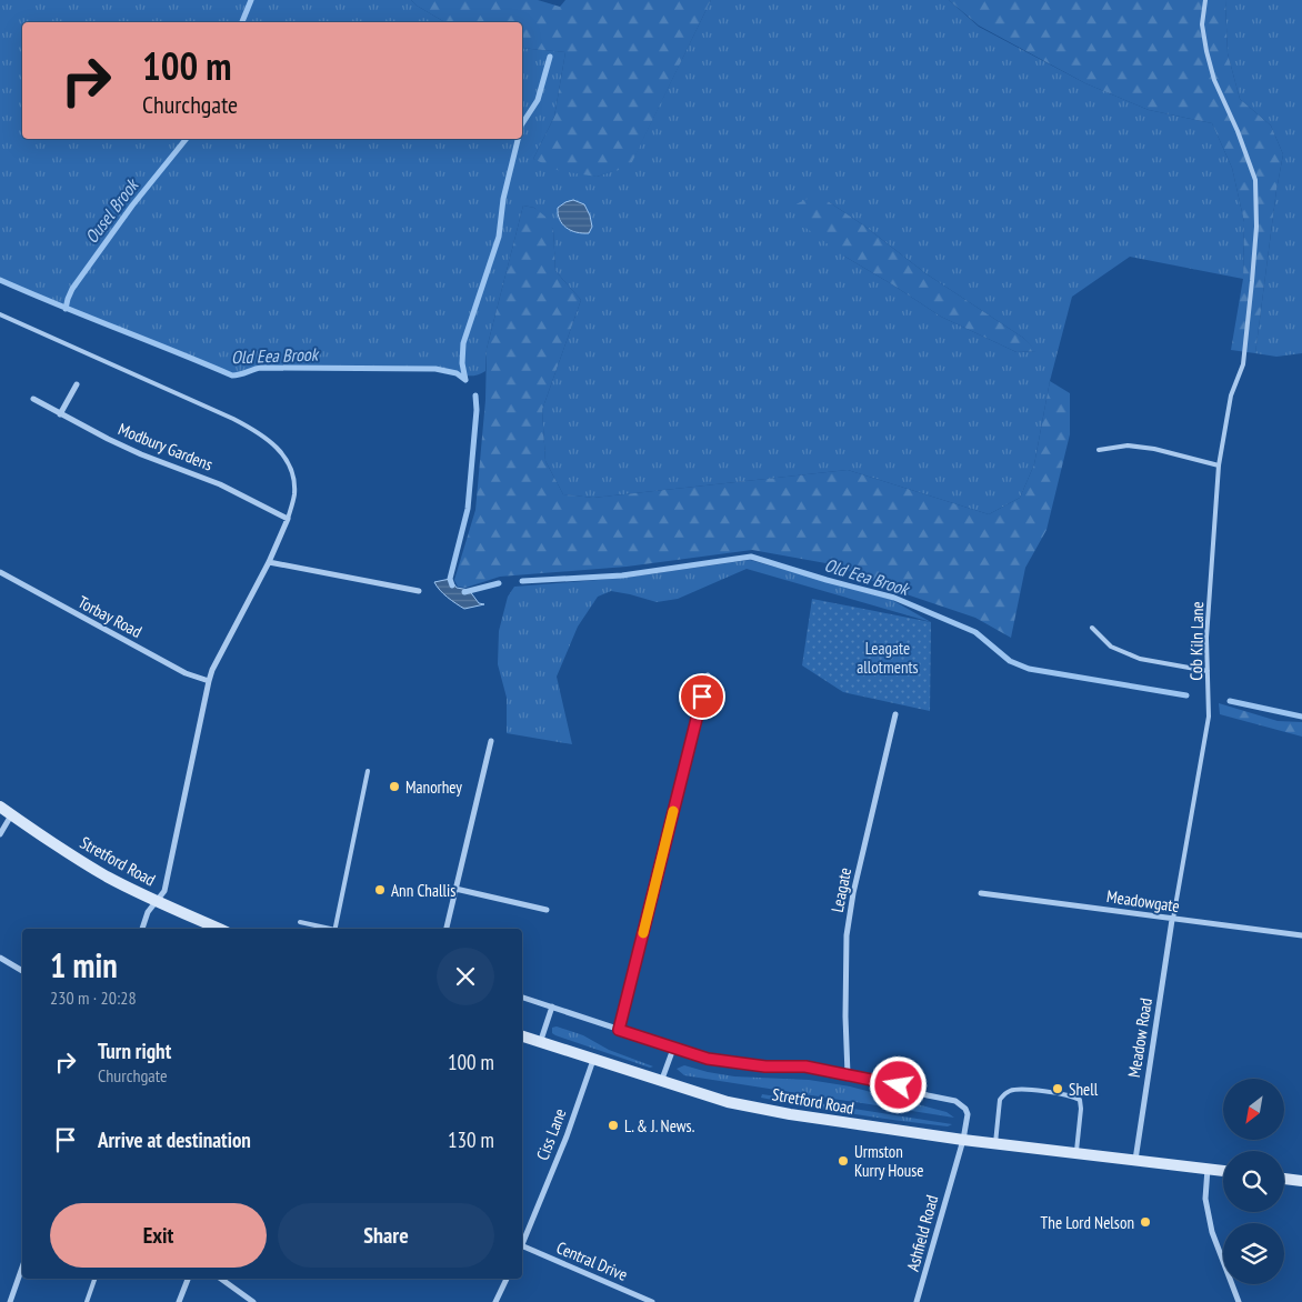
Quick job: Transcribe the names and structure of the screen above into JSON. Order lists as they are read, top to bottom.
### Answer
{
  "streets": {
    "main road": ["Stretford Road"],
    "street": [
      "Modbury Gardens",
      "Torbay Road",
      "Leagate",
      "Meadowgate",
      "Meadow Road",
      "Ciss Lane",
      "Ashfield Road",
      "Central Drive"
    ],
    "lane": ["Cob Kiln Lane"]
  },
  "crossings": [
    ["Cob Kiln Lane", "Meadowgate"],
    ["Cob Kiln Lane", "Meadow Road"],
    ["Stretford Road", "Leagate"],
    ["Stretford Road", "Meadow Road"],
    ["Stretford Road", "Ciss Lane"],
    ["Stretford Road", "Ashfield Road"],
    ["Meadowgate", "Meadow Road"]
  ],
  "water": ["Ousel Brook", "Old Eea Brook"],
  "parks": ["Leagate allotments"],
  "places": [
    "Manorhey",
    "Ann Challis",
    "Shell",
    "L. & J. News.",
    "Urmston Kurry House",
    "The Lord Nelson"
  ],
  "north": "bottom left",
  "page": {
    "turn": ["100 m", "Churchgate"],
    "heading": ["1 min", "230 m · 20:28"],
    "list": [
      {
        "name": "Turn right",
        "note": "Churchgate",
        "value": "100 m"
      },
      {
        "name": "Arrive at destination",
        "value": "130 m"
      }
    ],
    "buttons": ["Exit", "Share"]
  }
}
